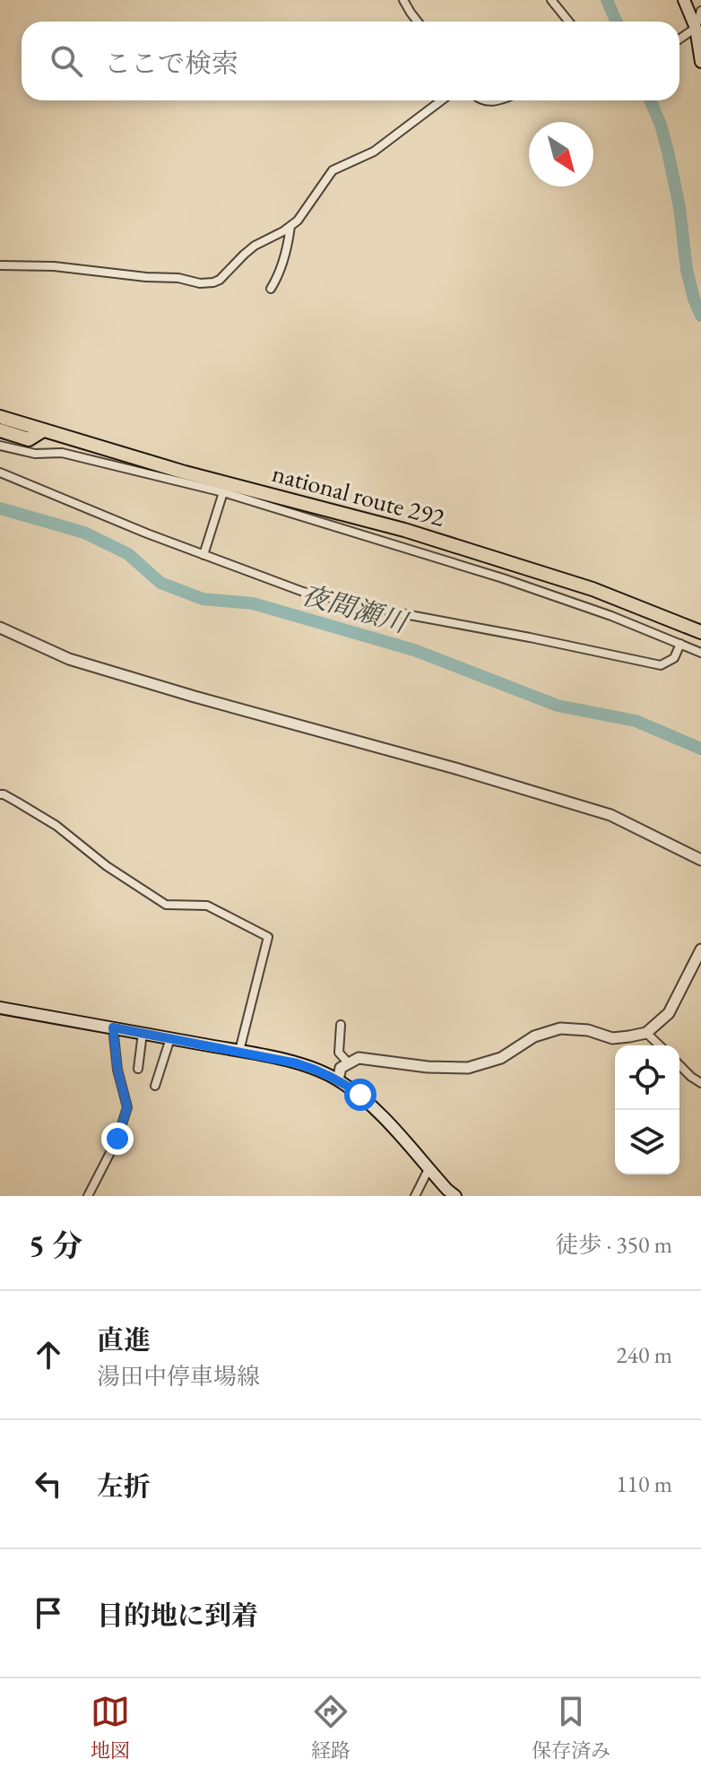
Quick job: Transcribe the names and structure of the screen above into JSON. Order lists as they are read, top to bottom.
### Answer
{
  "streets": {
    "highway": ["national route 292"]
  },
  "water": ["夜間瀬川"],
  "north": "bottom right",
  "page": {
    "search": "ここで検索",
    "heading": ["5 分", "徒歩 · 350 m"],
    "list": [
      ["直進", "湯田中停車場線", "240 m"],
      ["左折", "110 m"],
      "目的地に到着"
    ],
    "nav": ["地図", "経路", "保存済み"]
  }
}
